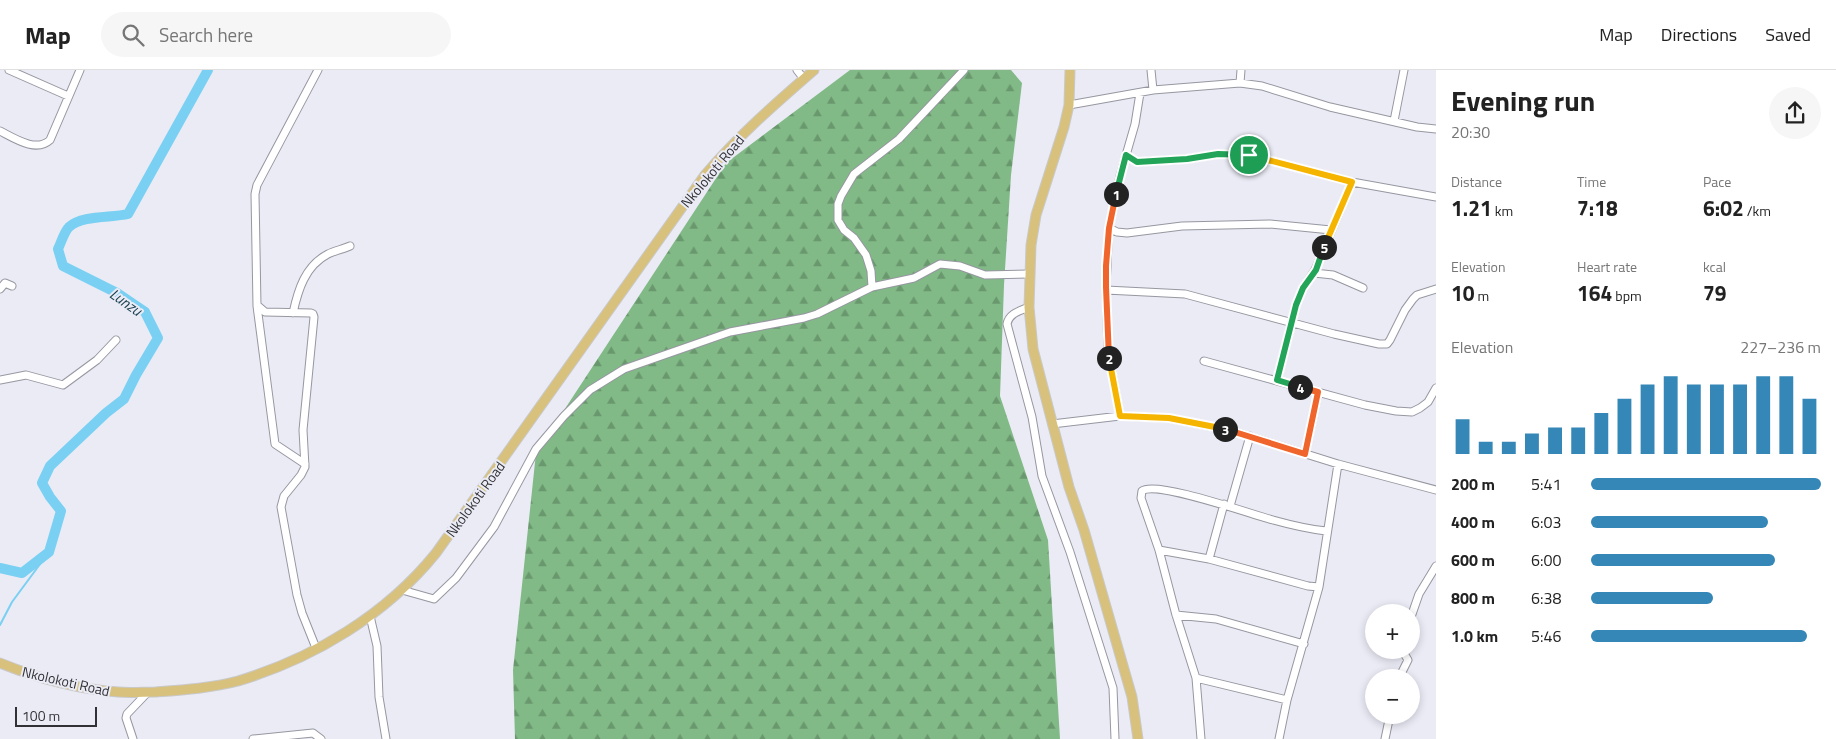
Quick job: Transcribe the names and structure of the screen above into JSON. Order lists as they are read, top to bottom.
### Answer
{
  "streets": {
    "main road": ["Nkolokoti Road"]
  },
  "water": ["Lunzu"],
  "scale_bar": "100 m",
  "page": {
    "header": "Map",
    "search": "Search here",
    "nav": ["Map", "Directions", "Saved"],
    "heading": ["Evening run", "20:30"],
    "stats": [
      ["Distance", "1.21 km"],
      ["Time", "7:18"],
      ["Pace", "6:02 /km"],
      ["Elevation", "10 m"],
      ["Heart rate", "164 bpm"],
      ["kcal", "79"]
    ],
    "pins": [
      "1",
      "5",
      "2",
      "4",
      "3"
    ],
    "chart": ["Elevation", "227–236 m"],
    "list": [
      {
        "name": "200 m",
        "note": "5:41"
      },
      {
        "name": "400 m",
        "note": "6:03"
      },
      {
        "name": "600 m",
        "note": "6:00"
      },
      {
        "name": "800 m",
        "note": "6:38"
      },
      {
        "name": "1.0 km",
        "note": "5:46"
      }
    ],
    "map_buttons": ["+", "−"],
    "scale": "100 m"
  }
}
